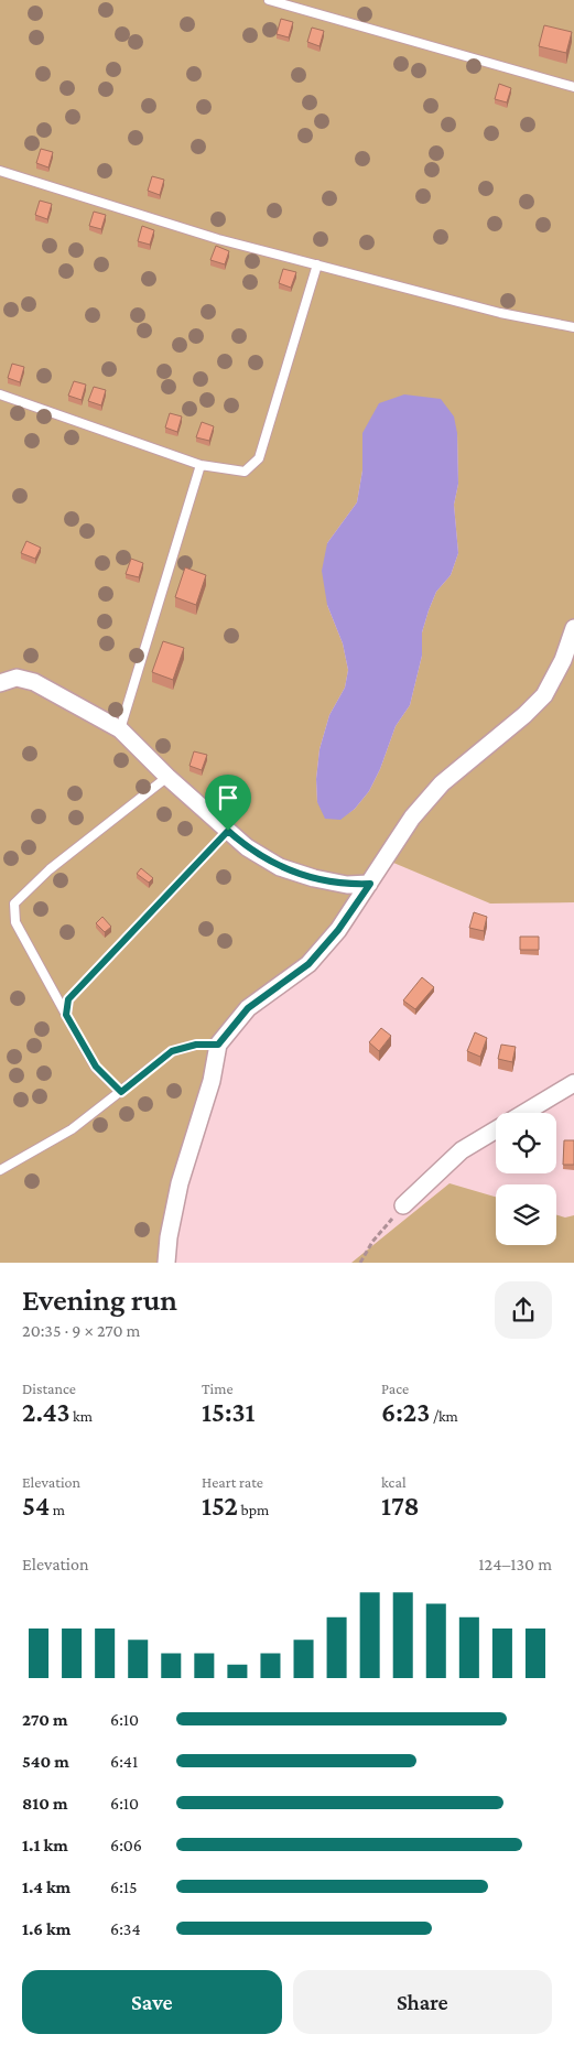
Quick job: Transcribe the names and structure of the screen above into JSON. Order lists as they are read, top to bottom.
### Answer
{
  "page": {
    "heading": ["Evening run", "20:35 · 9 × 270 m"],
    "stats": [
      ["Distance", "2.43 km"],
      ["Time", "15:31"],
      ["Pace", "6:23 /km"],
      ["Elevation", "54 m"],
      ["Heart rate", "152 bpm"],
      ["kcal", "178"]
    ],
    "chart": ["Elevation", "124–130 m"],
    "list": [
      {
        "name": "270 m",
        "note": "6:10"
      },
      {
        "name": "540 m",
        "note": "6:41"
      },
      {
        "name": "810 m",
        "note": "6:10"
      },
      {
        "name": "1.1 km",
        "note": "6:06"
      },
      {
        "name": "1.4 km",
        "note": "6:15"
      },
      {
        "name": "1.6 km",
        "note": "6:34"
      }
    ],
    "buttons": ["Save", "Share"]
  }
}
